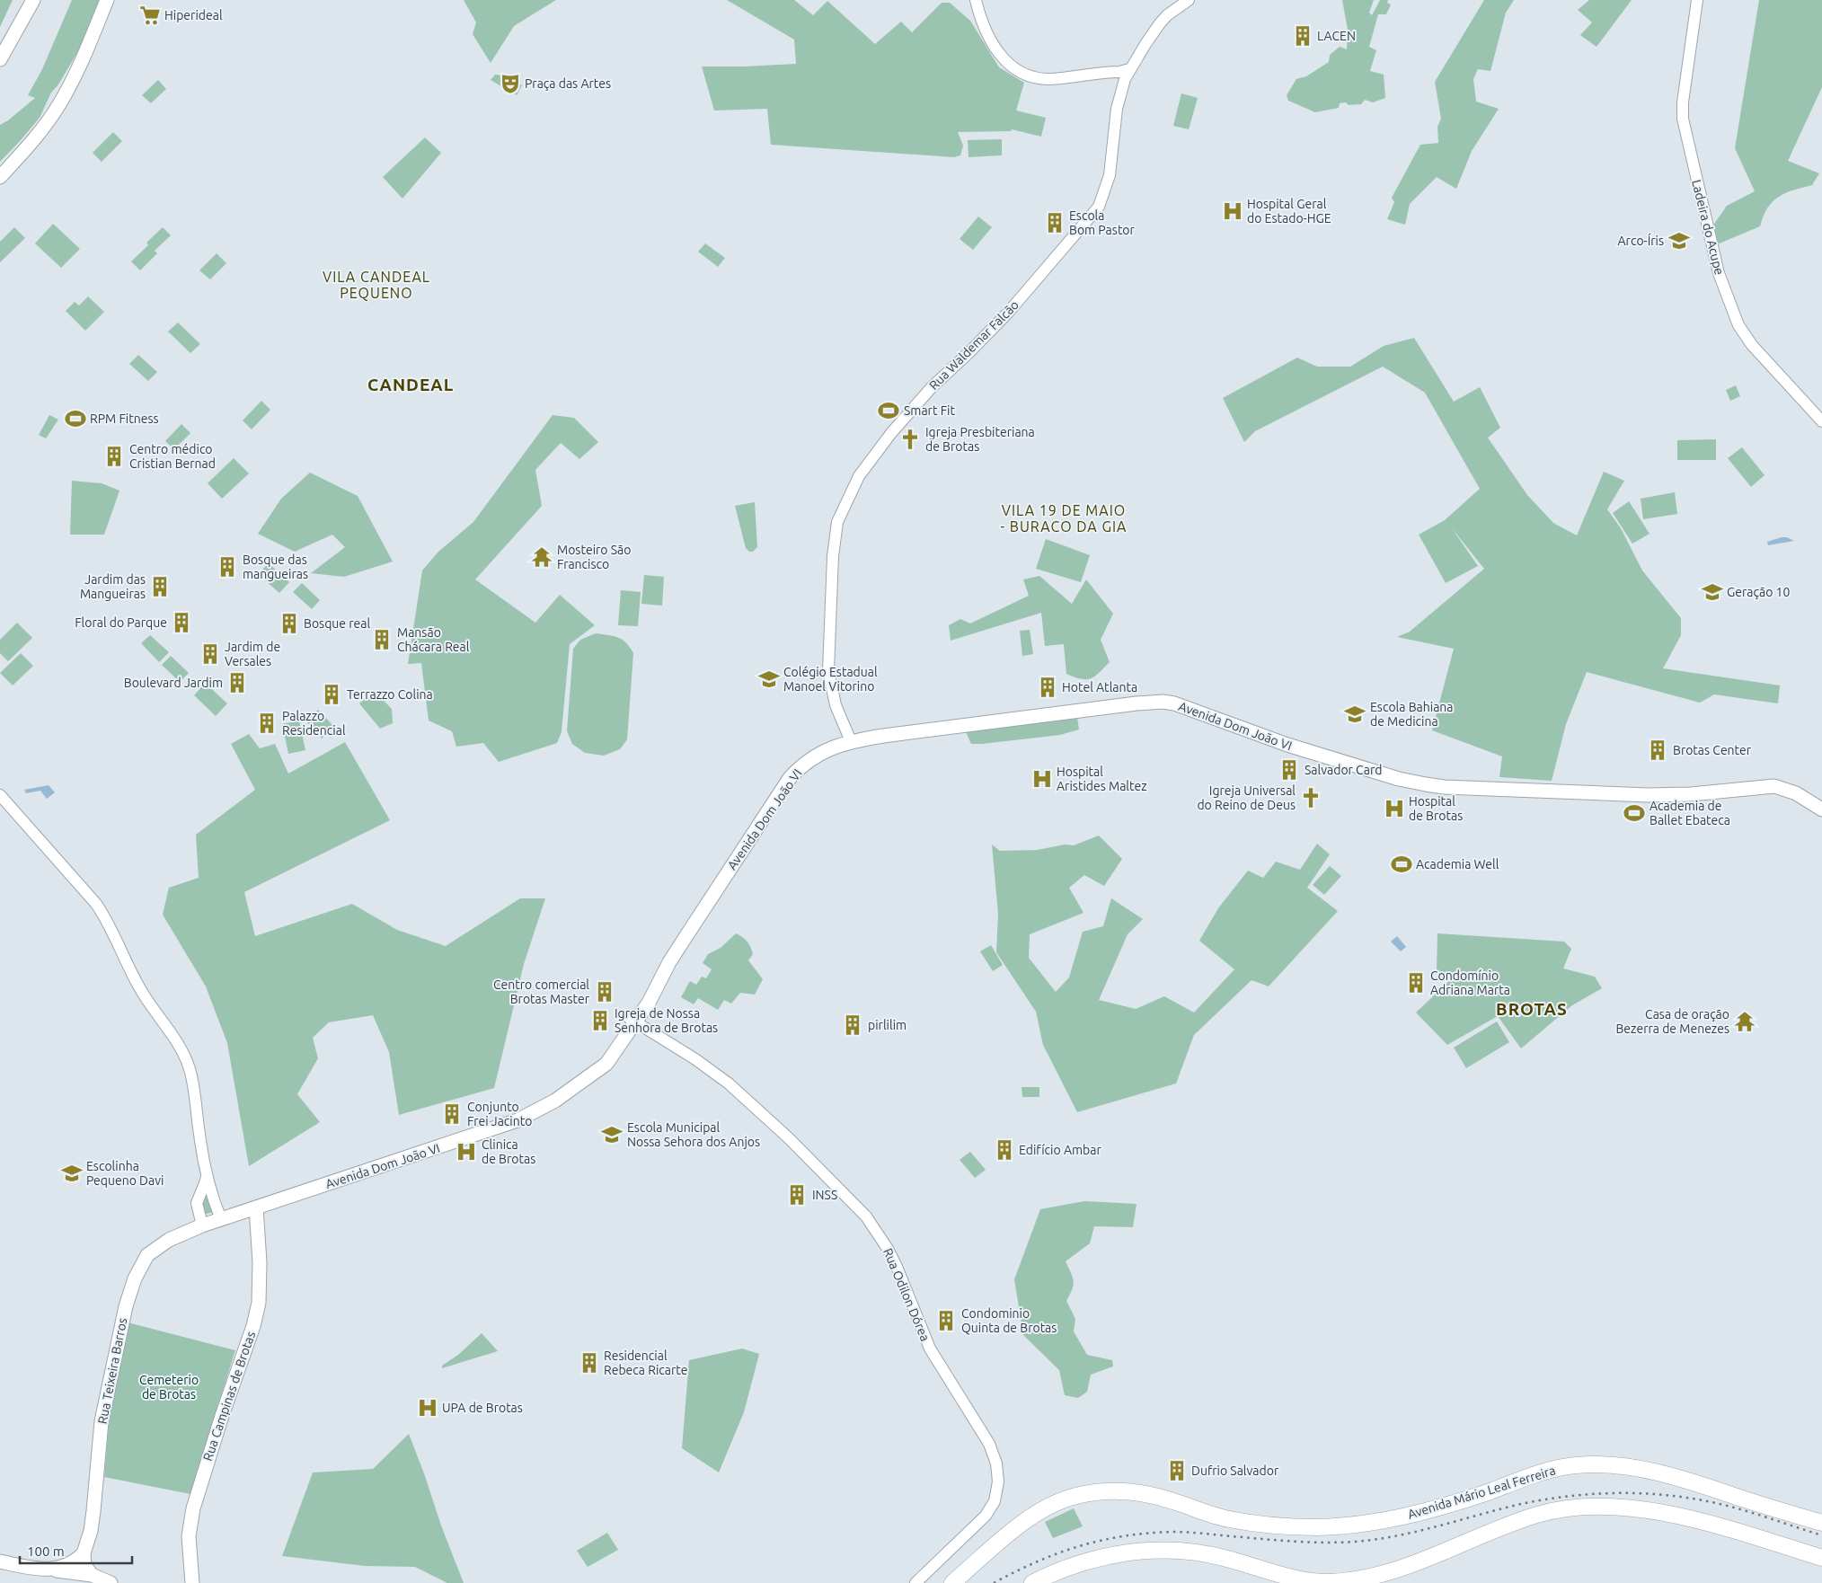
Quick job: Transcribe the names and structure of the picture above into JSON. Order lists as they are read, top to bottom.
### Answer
{
  "streets": {
    "highway": ["Avenida Mário Leal Ferreira"],
    "main road": ["Avenida Dom João VI", "Rua Teixeira Barros", "Rua Campinas de Brotas"],
    "street": ["Ladeira do Acupe", "Rua Waldemar Falcão", "Rua Odilon Dórea"]
  },
  "crossings": [
    ["Rua Waldemar Falcão", "Avenida Dom João VI"],
    ["Avenida Dom João VI", "Rua Odilon Dórea"],
    ["Avenida Dom João VI", "Rua Teixeira Barros"],
    ["Avenida Dom João VI", "Rua Campinas de Brotas"]
  ],
  "districts": [
    "VILA CANDEAL PEQUENO",
    "CANDEAL",
    "VILA 19 DE MAIO - BURACO DA GIA",
    "BROTAS"
  ],
  "parks": ["Cemeterio de Brotas"],
  "places": {
    "supermarket": ["Hiperideal"],
    "building": [
      "LACEN",
      "Escola Bom Pastor",
      "Centro médico Cristian Bernad",
      "Bosque das mangueiras",
      "Jardim das Mangueiras",
      "Floral do Parque",
      "Bosque real",
      "Mansão Chácara Real",
      "Jardim de Versales",
      "Boulevard Jardim",
      "Hotel Atlanta",
      "Terrazzo Colina",
      "Palazzo Residencial",
      "Brotas Center",
      "Salvador Card",
      "Condomínio Adriana Marta",
      "Centro comercial Brotas Master",
      "Igreja de Nossa Senhora de Brotas",
      "pirlilim",
      "Conjunto Frei Jacinto",
      "Edifício Ambar",
      "INSS",
      "Condominio Quinta de Brotas",
      "Residencial Rebeca Ricarte",
      "Dufrio Salvador"
    ],
    "theatre": ["Praça das Artes"],
    "hospital": [
      "Hospital Geral do Estado-HGE",
      "Hospital Aristides Maltez",
      "Hospital de Brotas",
      "Clinica de Brotas",
      "UPA de Brotas"
    ],
    "school or university": [
      "Arco-Íris",
      "Geração 10",
      "Colégio Estadual Manoel Vitorino",
      "Escola Bahiana de Medicina",
      "Escola Municipal Nossa Sehora dos Anjos",
      "Escolinha Pequeno Davi"
    ],
    "sports": [
      "Smart Fit",
      "RPM Fitness",
      "Academia de Ballet Ebateca",
      "Academia Well"
    ],
    "church": ["Igreja Presbiteriana de Brotas", "Igreja Universal do Reino de Deus"],
    "temple": ["Mosteiro São Francisco", "Casa de oração Bezerra de Menezes"]
  },
  "scale_bar": "100 m"
}
